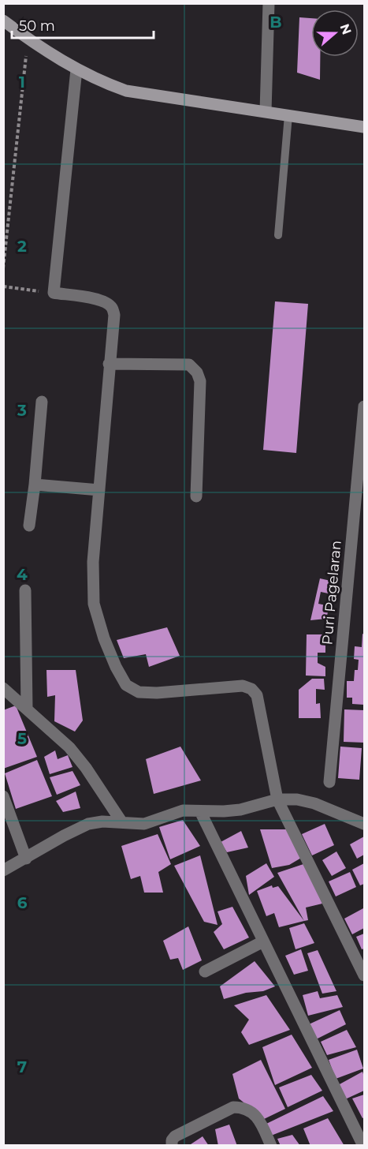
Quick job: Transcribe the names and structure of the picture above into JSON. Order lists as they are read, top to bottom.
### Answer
{
  "streets": {
    "street": ["Puri Pagelaran"]
  },
  "scale_bar": "50 m",
  "north": "right",
  "grid": {
    "columns": ["B"],
    "rows": [
      "1",
      "2",
      "3",
      "4",
      "5",
      "6",
      "7"
    ]
  }
}
